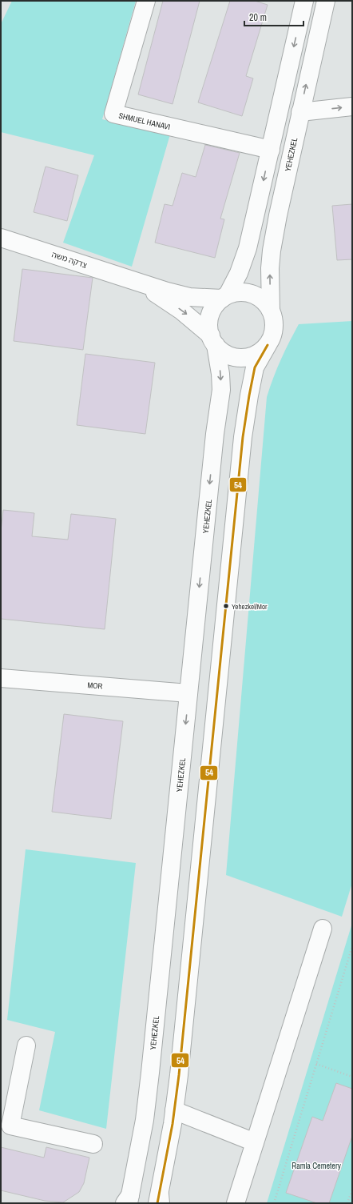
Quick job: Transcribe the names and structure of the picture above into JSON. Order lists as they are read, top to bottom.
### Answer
{
  "streets": {
    "street": [
      "SHMUEL HANAVI",
      "YEHEZKEL",
      "צדקה משה",
      "MOR"
    ]
  },
  "crossings": [
    ["YEHEZKEL", "צדקה משה"],
    ["YEHEZKEL", "MOR"]
  ],
  "parks": ["Ramla Cemetery"],
  "places": ["Yehezkel/Mor"],
  "lines": ["transit line 54"],
  "scale_bar": "20 m"
}
